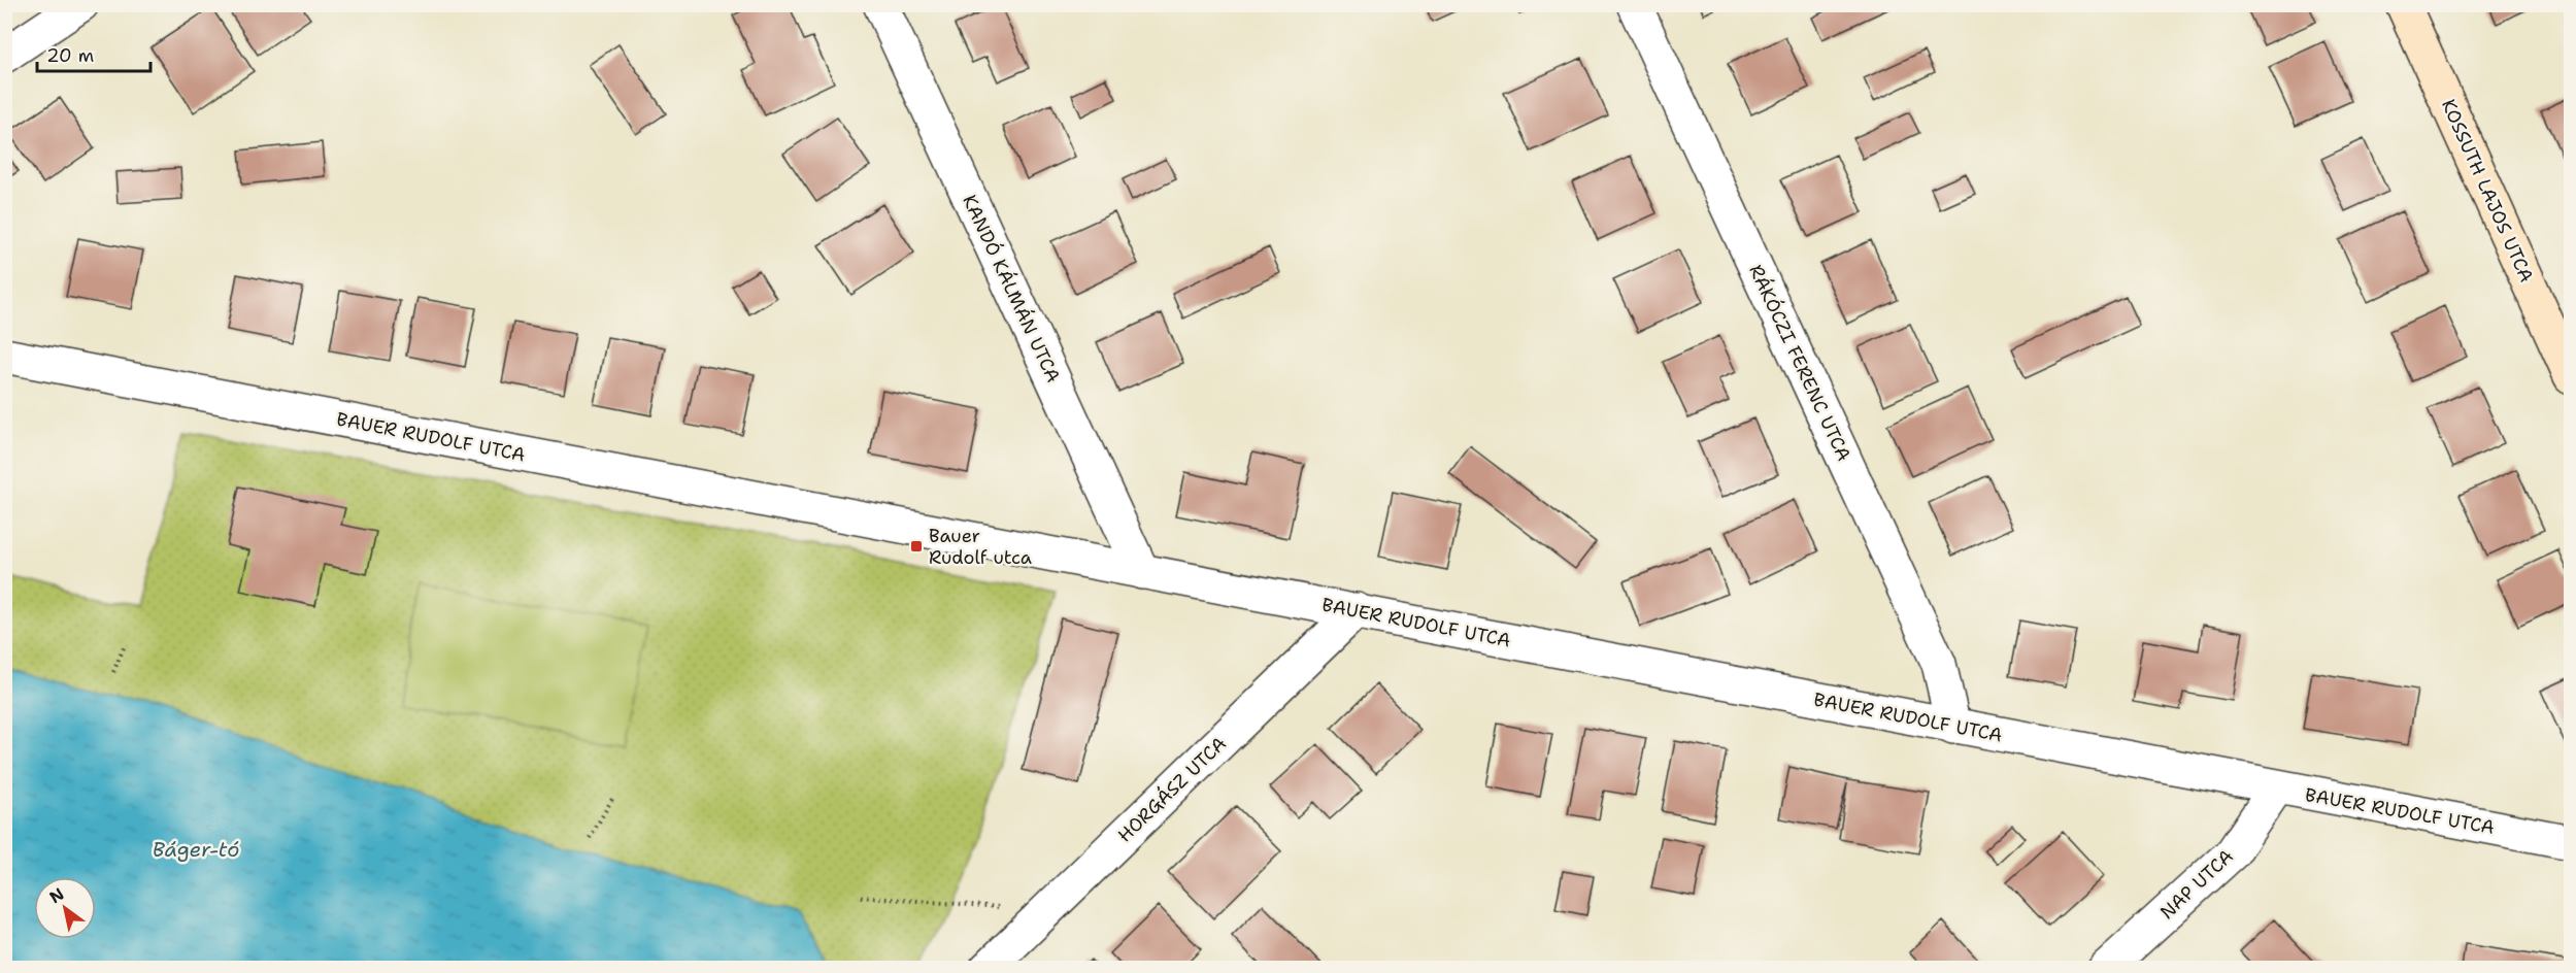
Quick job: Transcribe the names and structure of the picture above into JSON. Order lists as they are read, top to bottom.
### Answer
{
  "streets": {
    "main road": ["KOSSUTH LAJOS UTCA"],
    "street": [
      "KANDÓ KÁLMÁN UTCA",
      "RÁKÓCZI FERENC UTCA",
      "BAUER RUDOLF UTCA",
      "HORGÁSZ UTCA",
      "NAP UTCA"
    ]
  },
  "crossings": [
    ["KANDÓ KÁLMÁN UTCA", "BAUER RUDOLF UTCA"],
    ["RÁKÓCZI FERENC UTCA", "BAUER RUDOLF UTCA"],
    ["BAUER RUDOLF UTCA", "HORGÁSZ UTCA"],
    ["BAUER RUDOLF UTCA", "NAP UTCA"]
  ],
  "water": ["Báger-tó"],
  "places": {
    "transit": ["Bauer Rudolf utca"]
  },
  "scale_bar": "20 m",
  "north": "top left"
}
